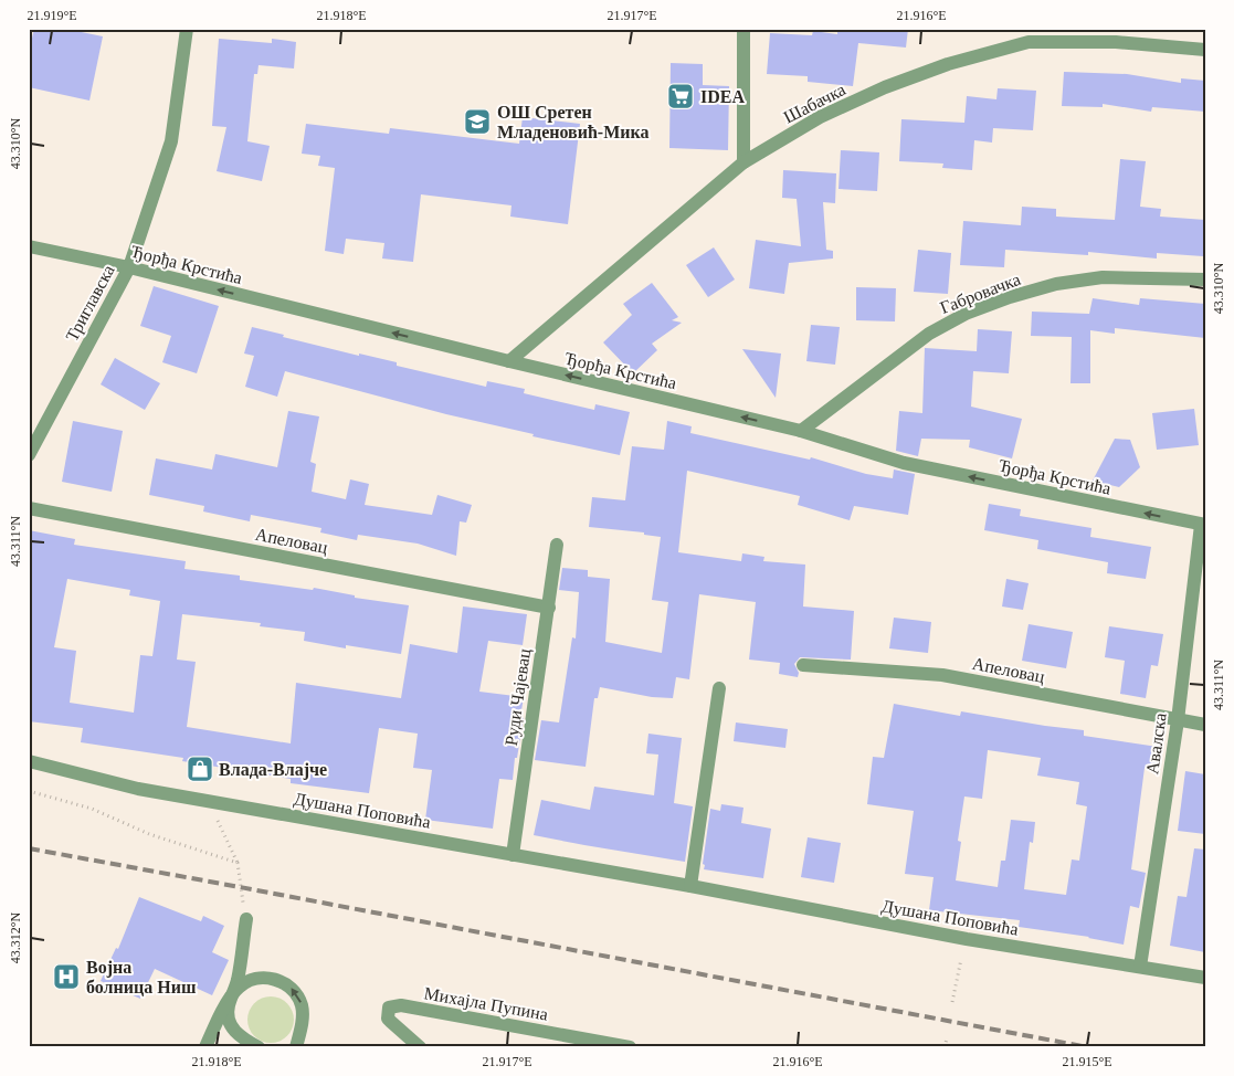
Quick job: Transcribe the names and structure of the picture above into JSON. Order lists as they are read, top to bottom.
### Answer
{
  "streets": {
    "street": [
      "Шабачка",
      "Ђорђа Крстића",
      "Габровачка",
      "Триглавска",
      "Апеловац",
      "Руди Чајевац",
      "Авалска",
      "Душана Поповића",
      "Михајла Пупина"
    ]
  },
  "crossings": [
    ["Шабачка", "Ђорђа Крстића"],
    ["Ђорђа Крстића", "Габровачка"],
    ["Ђорђа Крстића", "Триглавска"],
    ["Ђорђа Крстића", "Авалска"],
    ["Апеловац", "Руди Чајевац"],
    ["Апеловац", "Авалска"],
    ["Руди Чајевац", "Душана Поповића"],
    ["Авалска", "Душана Поповића"]
  ],
  "one_way": ["Ђорђа Крстића"],
  "places": {
    "supermarket": ["IDEA"],
    "school or university": ["ОШ Сретен Младеновић-Мика"],
    "shop": ["Влада-Влајче"],
    "hospital": ["Војна болница Ниш"]
  },
  "coordinates": [
    "21.919°E",
    "21.918°E",
    "21.917°E",
    "21.916°E",
    "43.310°N",
    "43.311°N",
    "43.312°N",
    "21.915°E"
  ]
}
